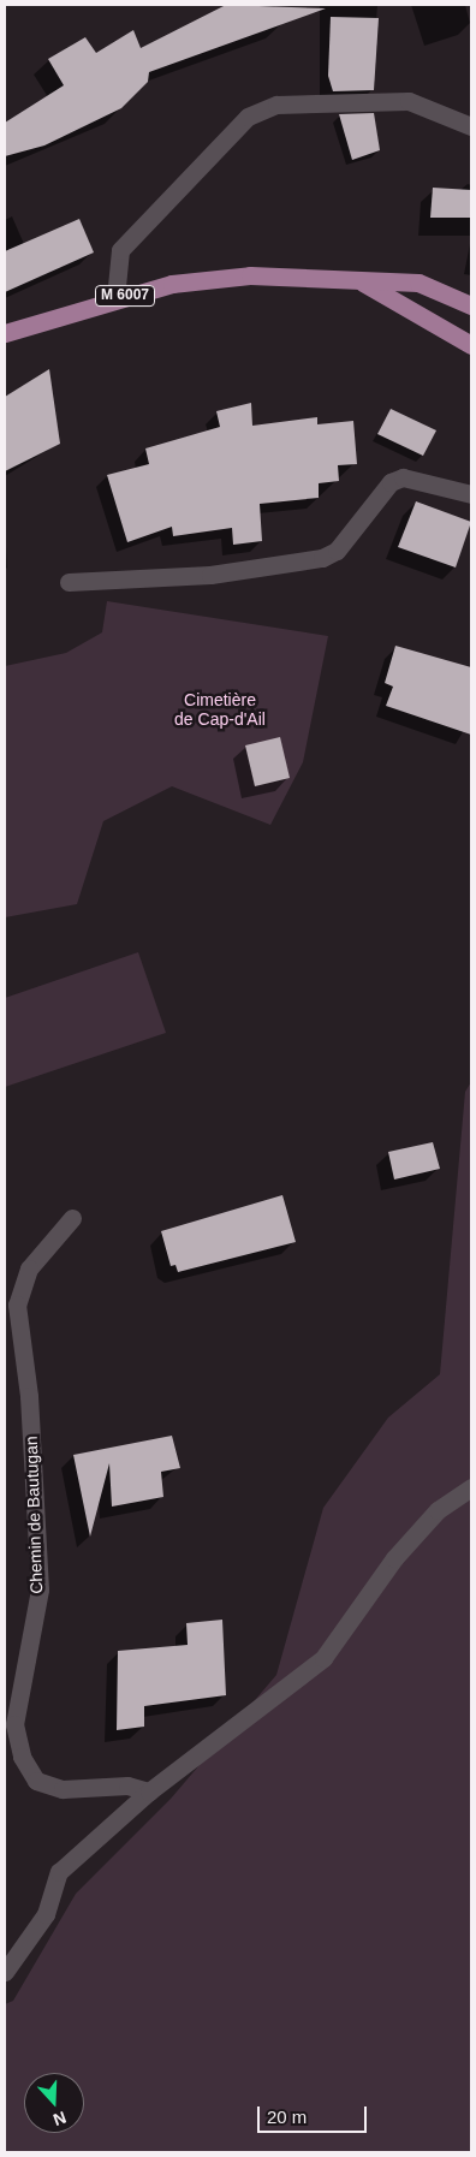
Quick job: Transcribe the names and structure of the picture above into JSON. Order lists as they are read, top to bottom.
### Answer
{
  "streets": {
    "main road": ["M 6007"],
    "street": ["Chemin de Bautugan"]
  },
  "parks": ["Cimetière de Cap-d'Ail"],
  "scale_bar": "20 m",
  "north": "bottom"
}
